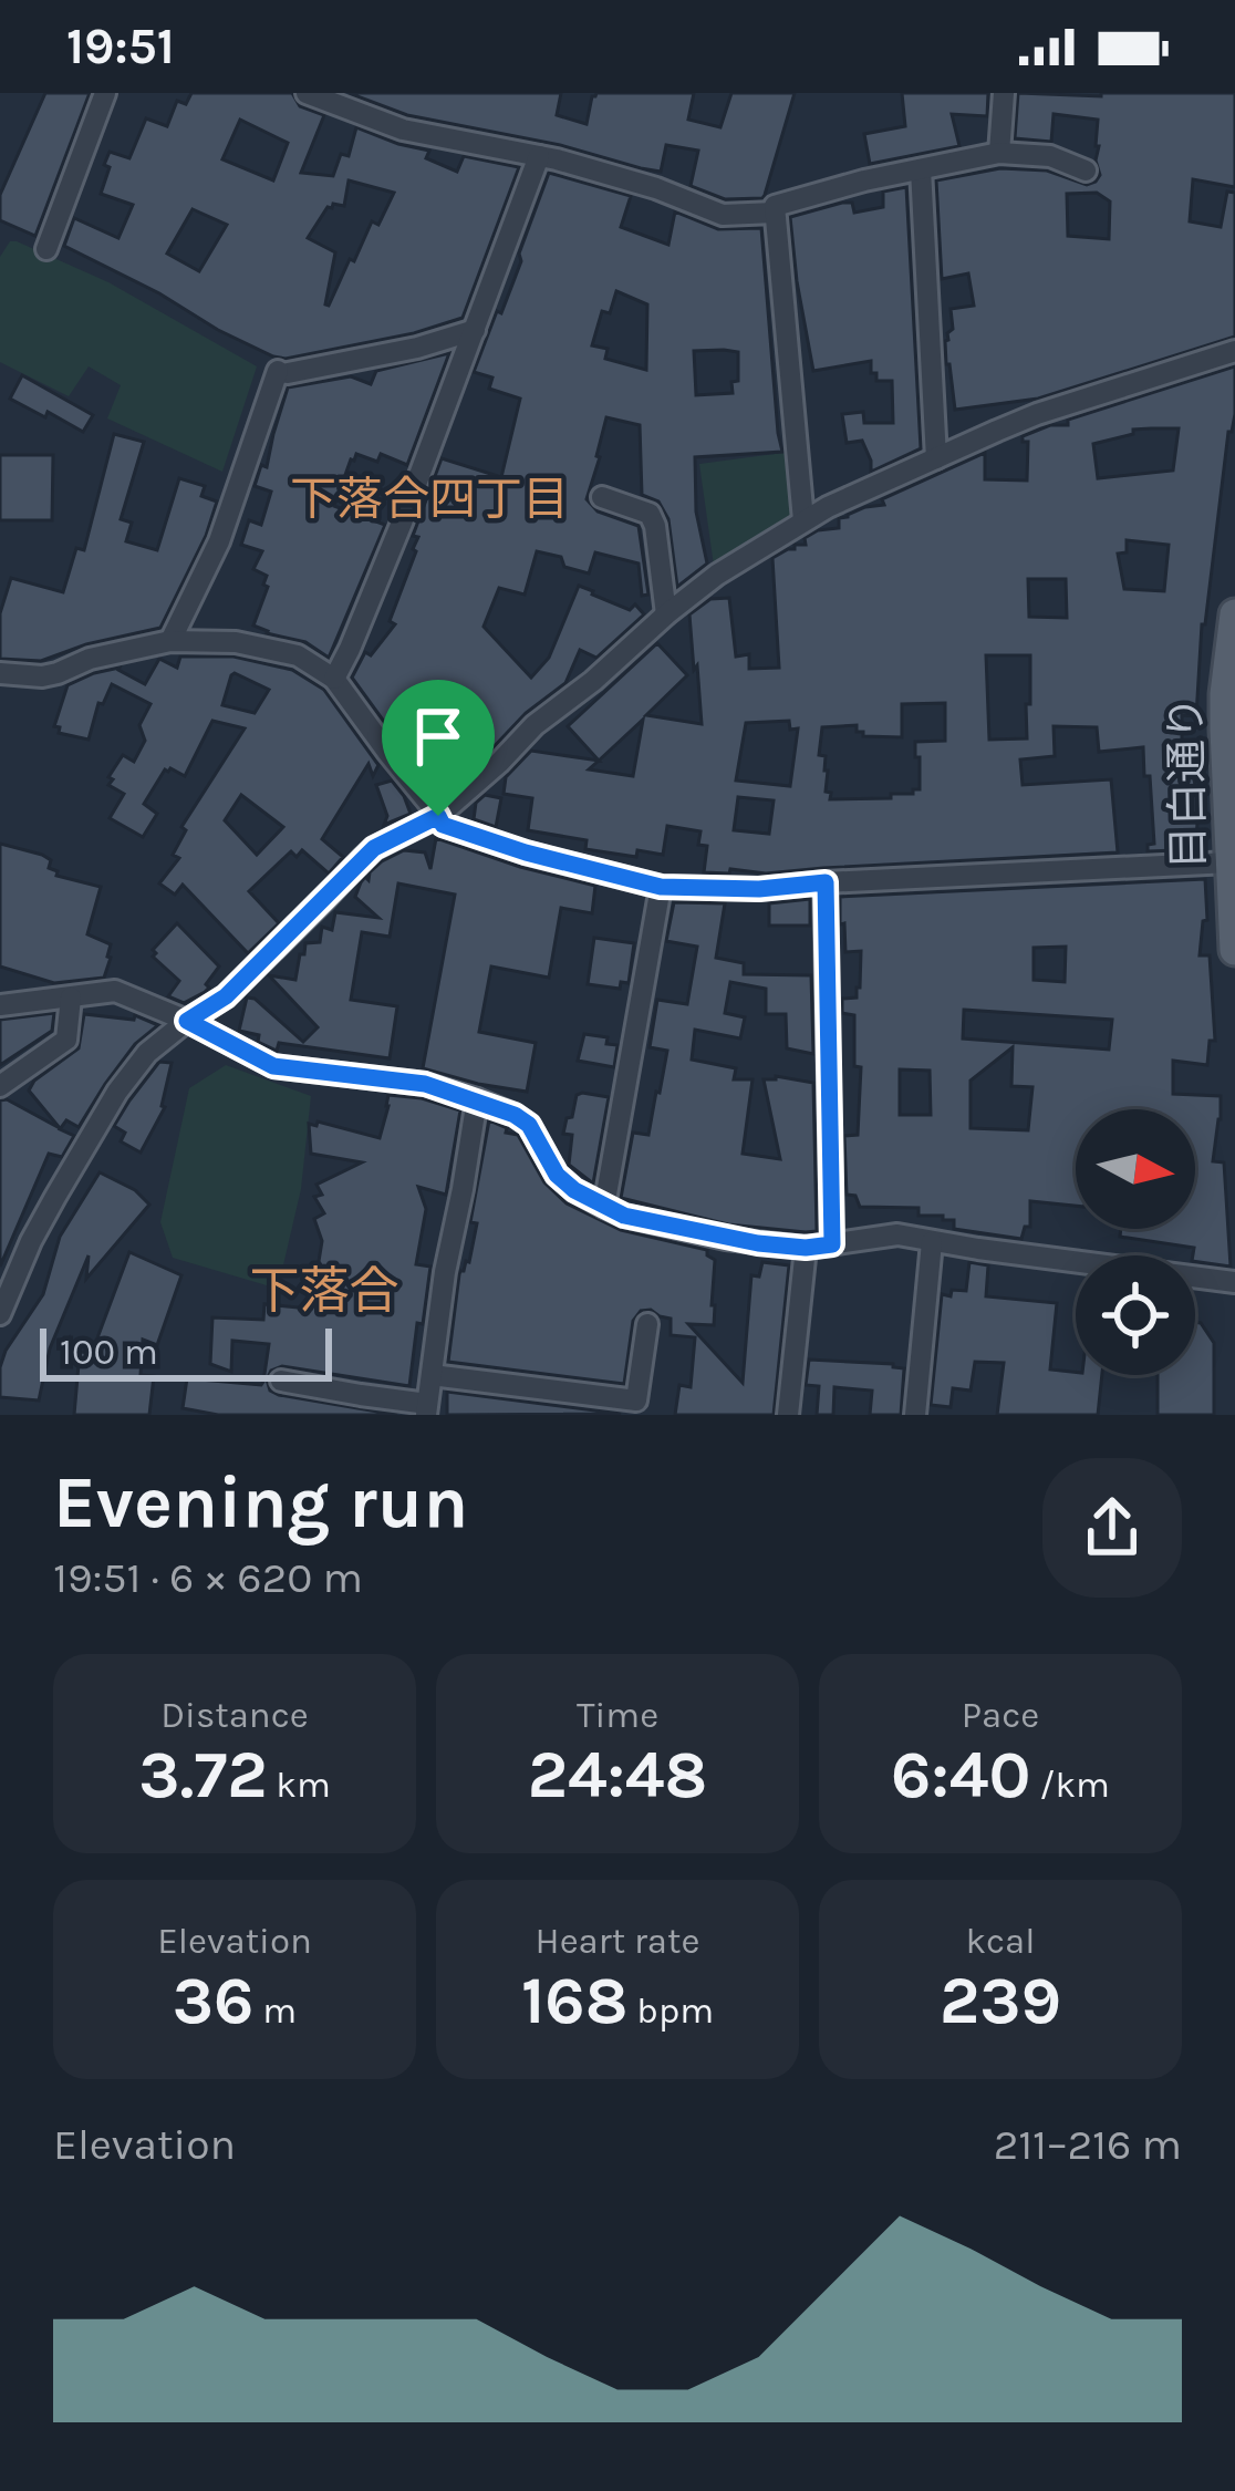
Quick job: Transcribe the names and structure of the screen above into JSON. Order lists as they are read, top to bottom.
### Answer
{
  "streets": {
    "main road": ["目白通り"]
  },
  "districts": ["下落合四丁目", "下落合"],
  "scale_bar": "100 m",
  "north": "right",
  "page": {
    "status": "19:51",
    "scale": "100 m",
    "heading": ["Evening run", "19:51 · 6 × 620 m"],
    "stats": [
      ["Distance", "3.72 km"],
      ["Time", "24:48"],
      ["Pace", "6:40 /km"],
      ["Elevation", "36 m"],
      ["Heart rate", "168 bpm"],
      ["kcal", "239"]
    ],
    "chart": ["Elevation", "211–216 m"]
  }
}
